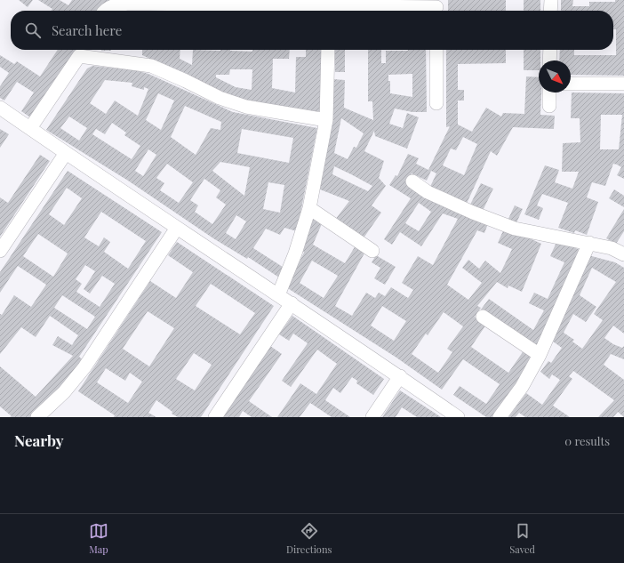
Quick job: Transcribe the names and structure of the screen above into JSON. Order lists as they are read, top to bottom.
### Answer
{
  "north": "bottom right",
  "page": {
    "search": "Search here",
    "heading": ["Nearby", "0 results"],
    "nav": ["Map", "Directions", "Saved"]
  }
}
